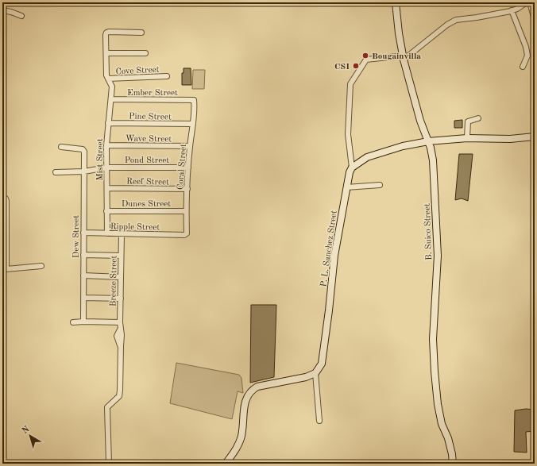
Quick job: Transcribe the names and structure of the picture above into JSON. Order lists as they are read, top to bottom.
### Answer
{
  "streets": {
    "street": [
      "Cove Street",
      "Ember Street",
      "Pine Street",
      "Wave Street",
      "Mist Street",
      "Pond Street",
      "Coral Street",
      "Reef Street",
      "Dunes Street",
      "Ripple Street",
      "B. Suico Street",
      "Dew Street",
      "P. L. Sanchez Street",
      "Breeze Street"
    ]
  },
  "crossings": [
    ["Cove Street", "Mist Street"],
    ["Ember Street", "Mist Street"],
    ["Ember Street", "Coral Street"],
    ["Pine Street", "Mist Street"],
    ["Pine Street", "Coral Street"],
    ["Wave Street", "Mist Street"],
    ["Wave Street", "Coral Street"],
    ["Mist Street", "Pond Street"],
    ["Mist Street", "Reef Street"],
    ["Mist Street", "Dunes Street"],
    ["Mist Street", "Ripple Street"],
    ["Pond Street", "Coral Street"],
    ["Pond Street", "Dew Street"],
    ["Coral Street", "Reef Street"],
    ["Coral Street", "Dunes Street"],
    ["Coral Street", "Ripple Street"],
    ["Ripple Street", "Dew Street"],
    ["Ripple Street", "Breeze Street"]
  ],
  "places": ["Bougainvilla", "CSI"],
  "north": "top left"
}
